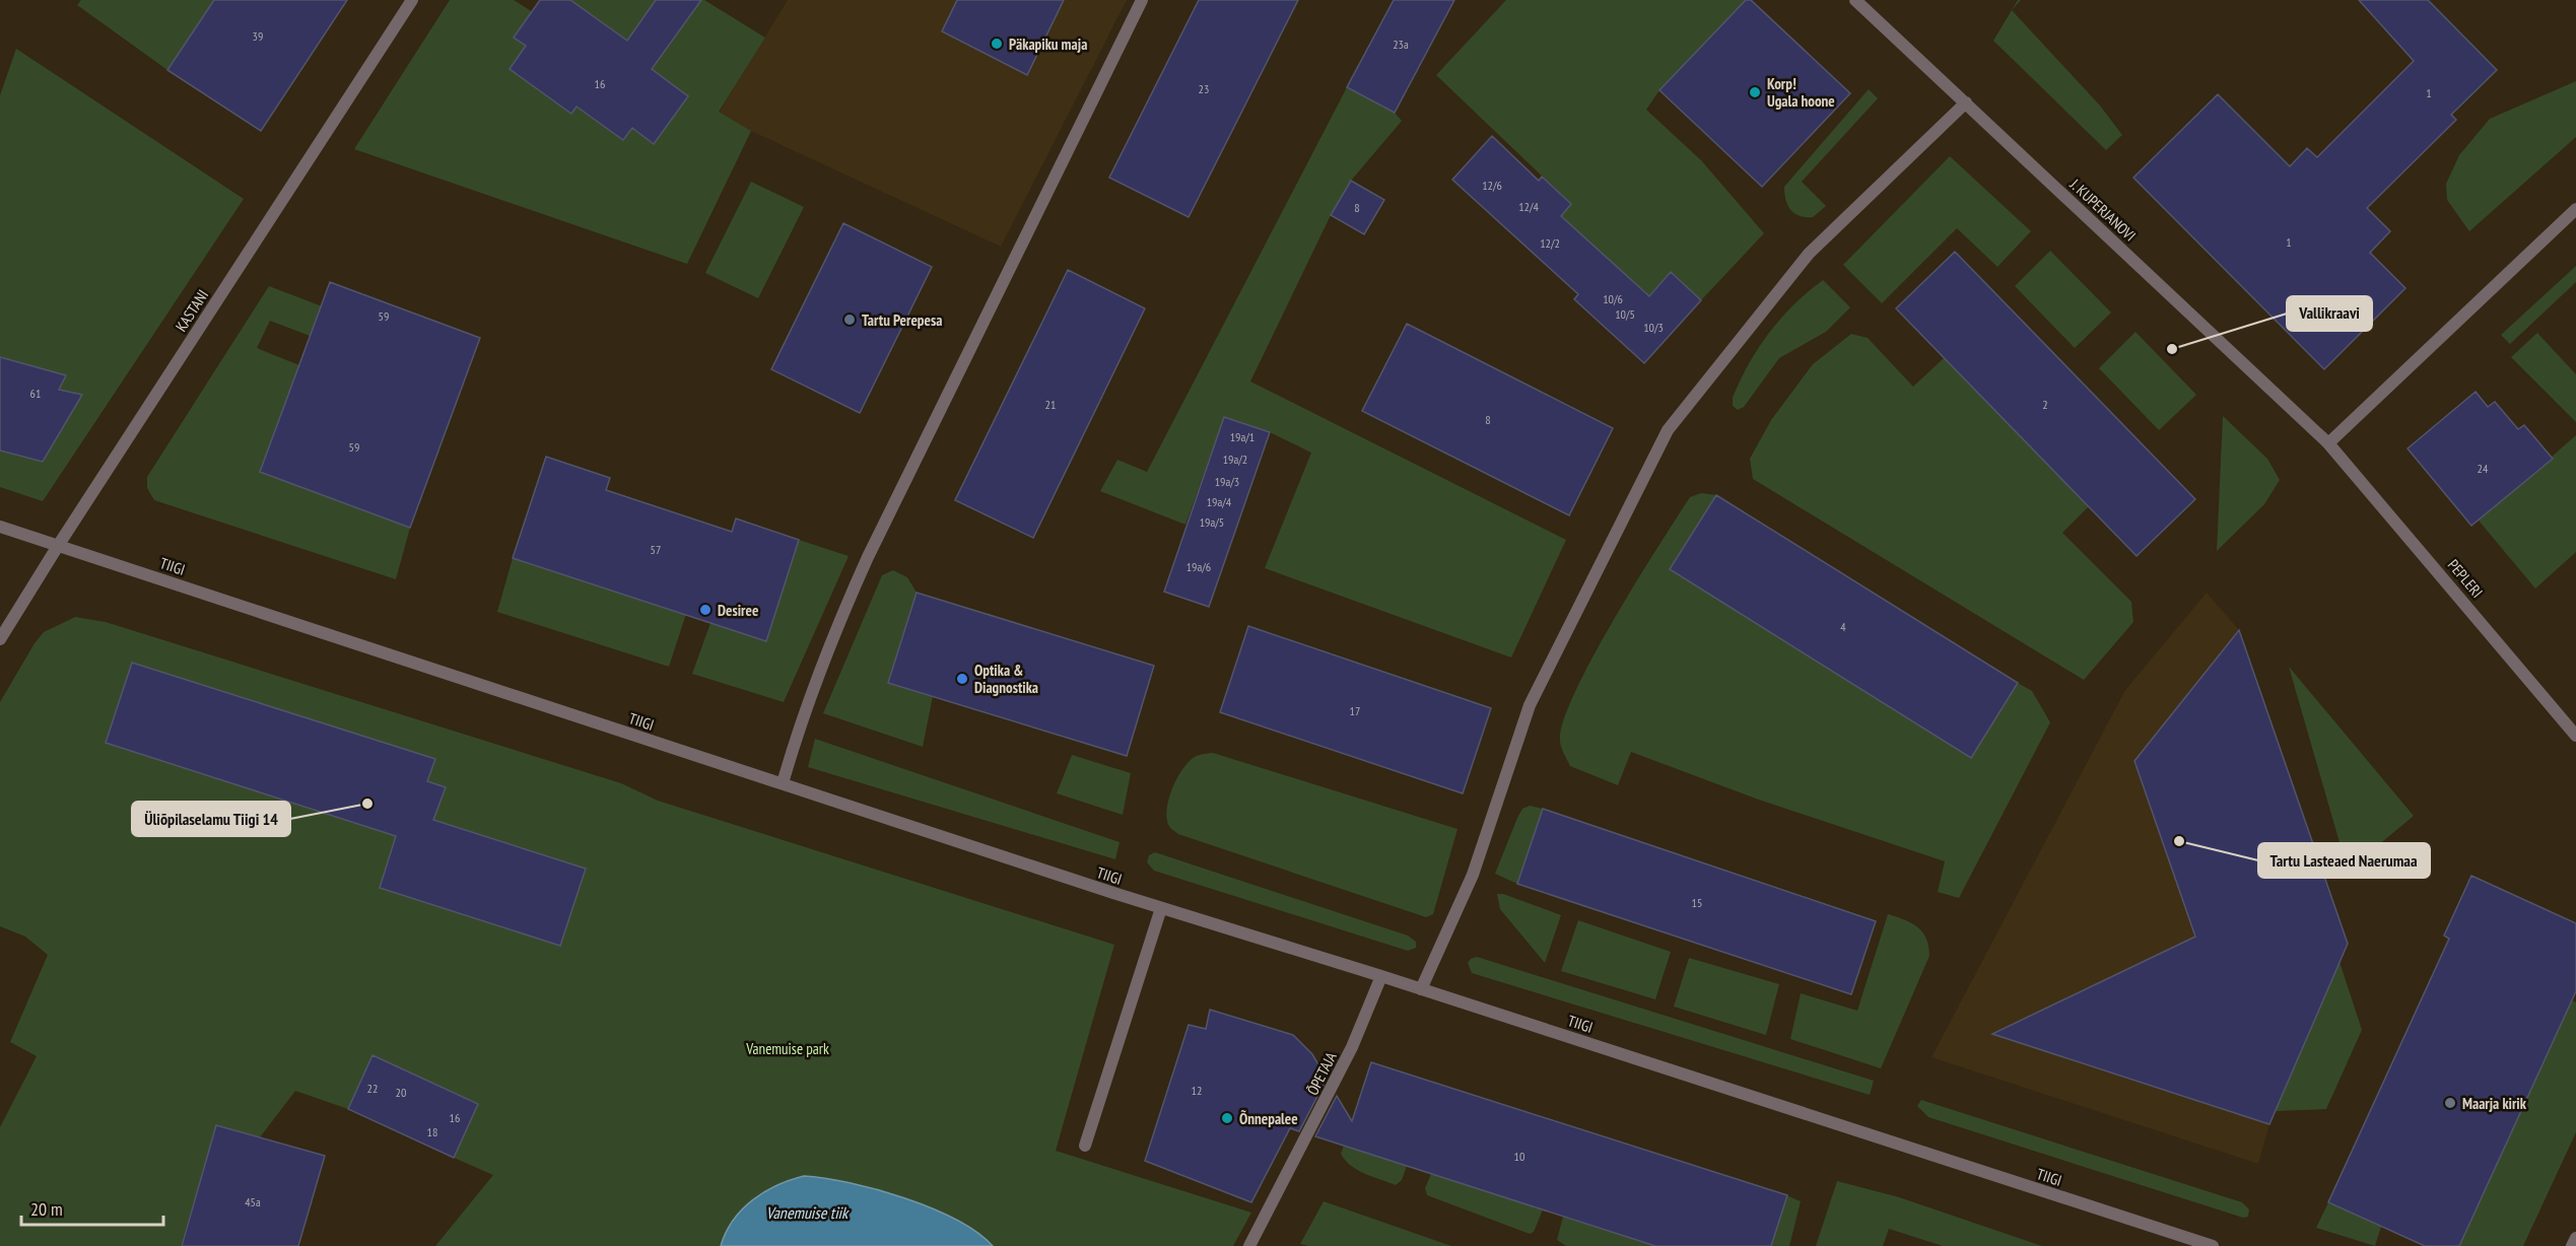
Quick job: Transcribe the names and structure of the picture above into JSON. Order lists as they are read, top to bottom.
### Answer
{
  "streets": {
    "street": [
      "J. KUPERJANOVI",
      "KASTANI",
      "TIIGI",
      "PEPLERI",
      "ÕPETAJA"
    ]
  },
  "crossings": [
    ["J. KUPERJANOVI", "PEPLERI"],
    ["KASTANI", "TIIGI"],
    ["TIIGI", "ÕPETAJA"]
  ],
  "water": ["Vanemuise tiik"],
  "parks": ["Vanemuise park"],
  "places": [
    "Päkapiku maja",
    "Korp! Ugala hoone",
    "Tartu Perepesa",
    "Vallikraavi",
    "Desiree",
    "Optika & Diagnostika",
    "Üliõpilaselamu Tiigi 14",
    "Tartu Lasteaed Naerumaa",
    "Maarja kirik",
    "Õnnepalee"
  ],
  "house_numbers": [
    "39",
    "23a",
    "16",
    "23",
    "1",
    "12/6",
    "12/4",
    "8",
    "1",
    "12/2",
    "10/6",
    "10/5",
    "59",
    "10/3",
    "61",
    "21",
    "2",
    "8",
    "19a/1",
    "59",
    "19a/2",
    "24",
    "19a/3",
    "19a/4",
    "19a/5",
    "57",
    "19a/6",
    "4",
    "17",
    "15",
    "22",
    "12",
    "20",
    "16",
    "18",
    "10",
    "45a"
  ],
  "scale_bar": "20 m"
}
